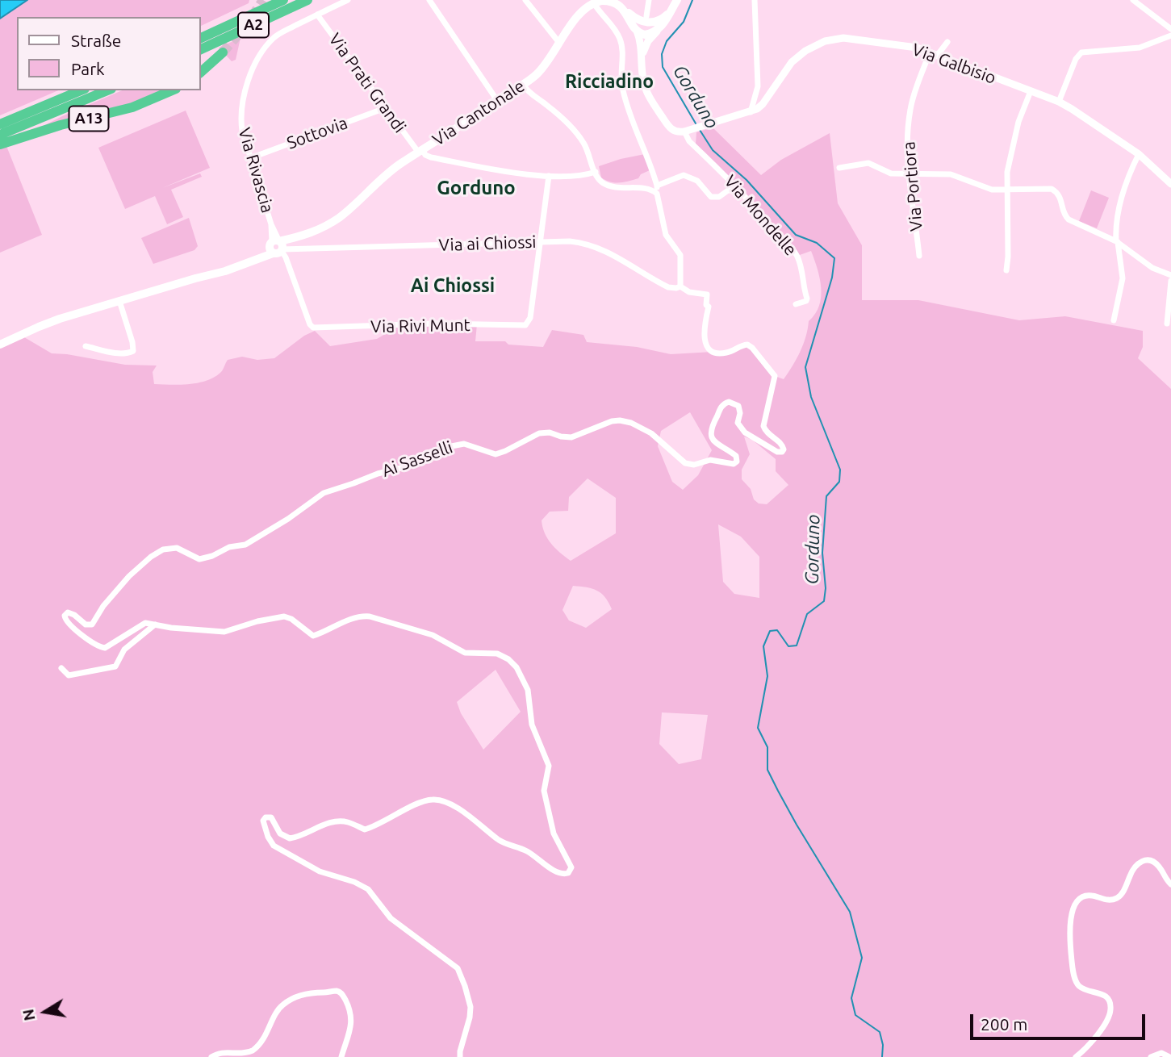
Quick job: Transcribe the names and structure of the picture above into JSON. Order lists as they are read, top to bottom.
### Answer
{
  "streets": {
    "highway": ["A2", "A13"],
    "main road": ["Via Cantonale"],
    "street": [
      "Via Galbisio",
      "Via Prati Grandi",
      "Sottovia",
      "Via Rivascia",
      "Via Portiora",
      "Via Mondelle",
      "Via ai Chiossi",
      "Via Rivi Munt",
      "Ai Sasselli"
    ]
  },
  "crossings": [
    ["Via Galbisio", "Via Portiora"],
    ["Via Galbisio", "Via Mondelle"],
    ["Via Prati Grandi", "Via Cantonale"],
    ["Via Prati Grandi", "Sottovia"],
    ["Via Prati Grandi", "Via Rivascia"],
    ["Via Cantonale", "Via Rivascia"],
    ["Via Cantonale", "Via ai Chiossi"],
    ["Via Cantonale", "Via Rivi Munt"],
    ["Sottovia", "Via Rivascia"],
    ["Via Rivascia", "Via ai Chiossi"],
    ["Via Rivascia", "Via Rivi Munt"],
    ["Via ai Chiossi", "Via Rivi Munt"],
    ["Via ai Chiossi", "Ai Sasselli"]
  ],
  "districts": ["Ricciadino", "Gorduno", "Ai Chiossi"],
  "water": ["Gorduno"],
  "legend": ["Straße", "Park"],
  "scale_bar": "200 m",
  "north": "left"
}
